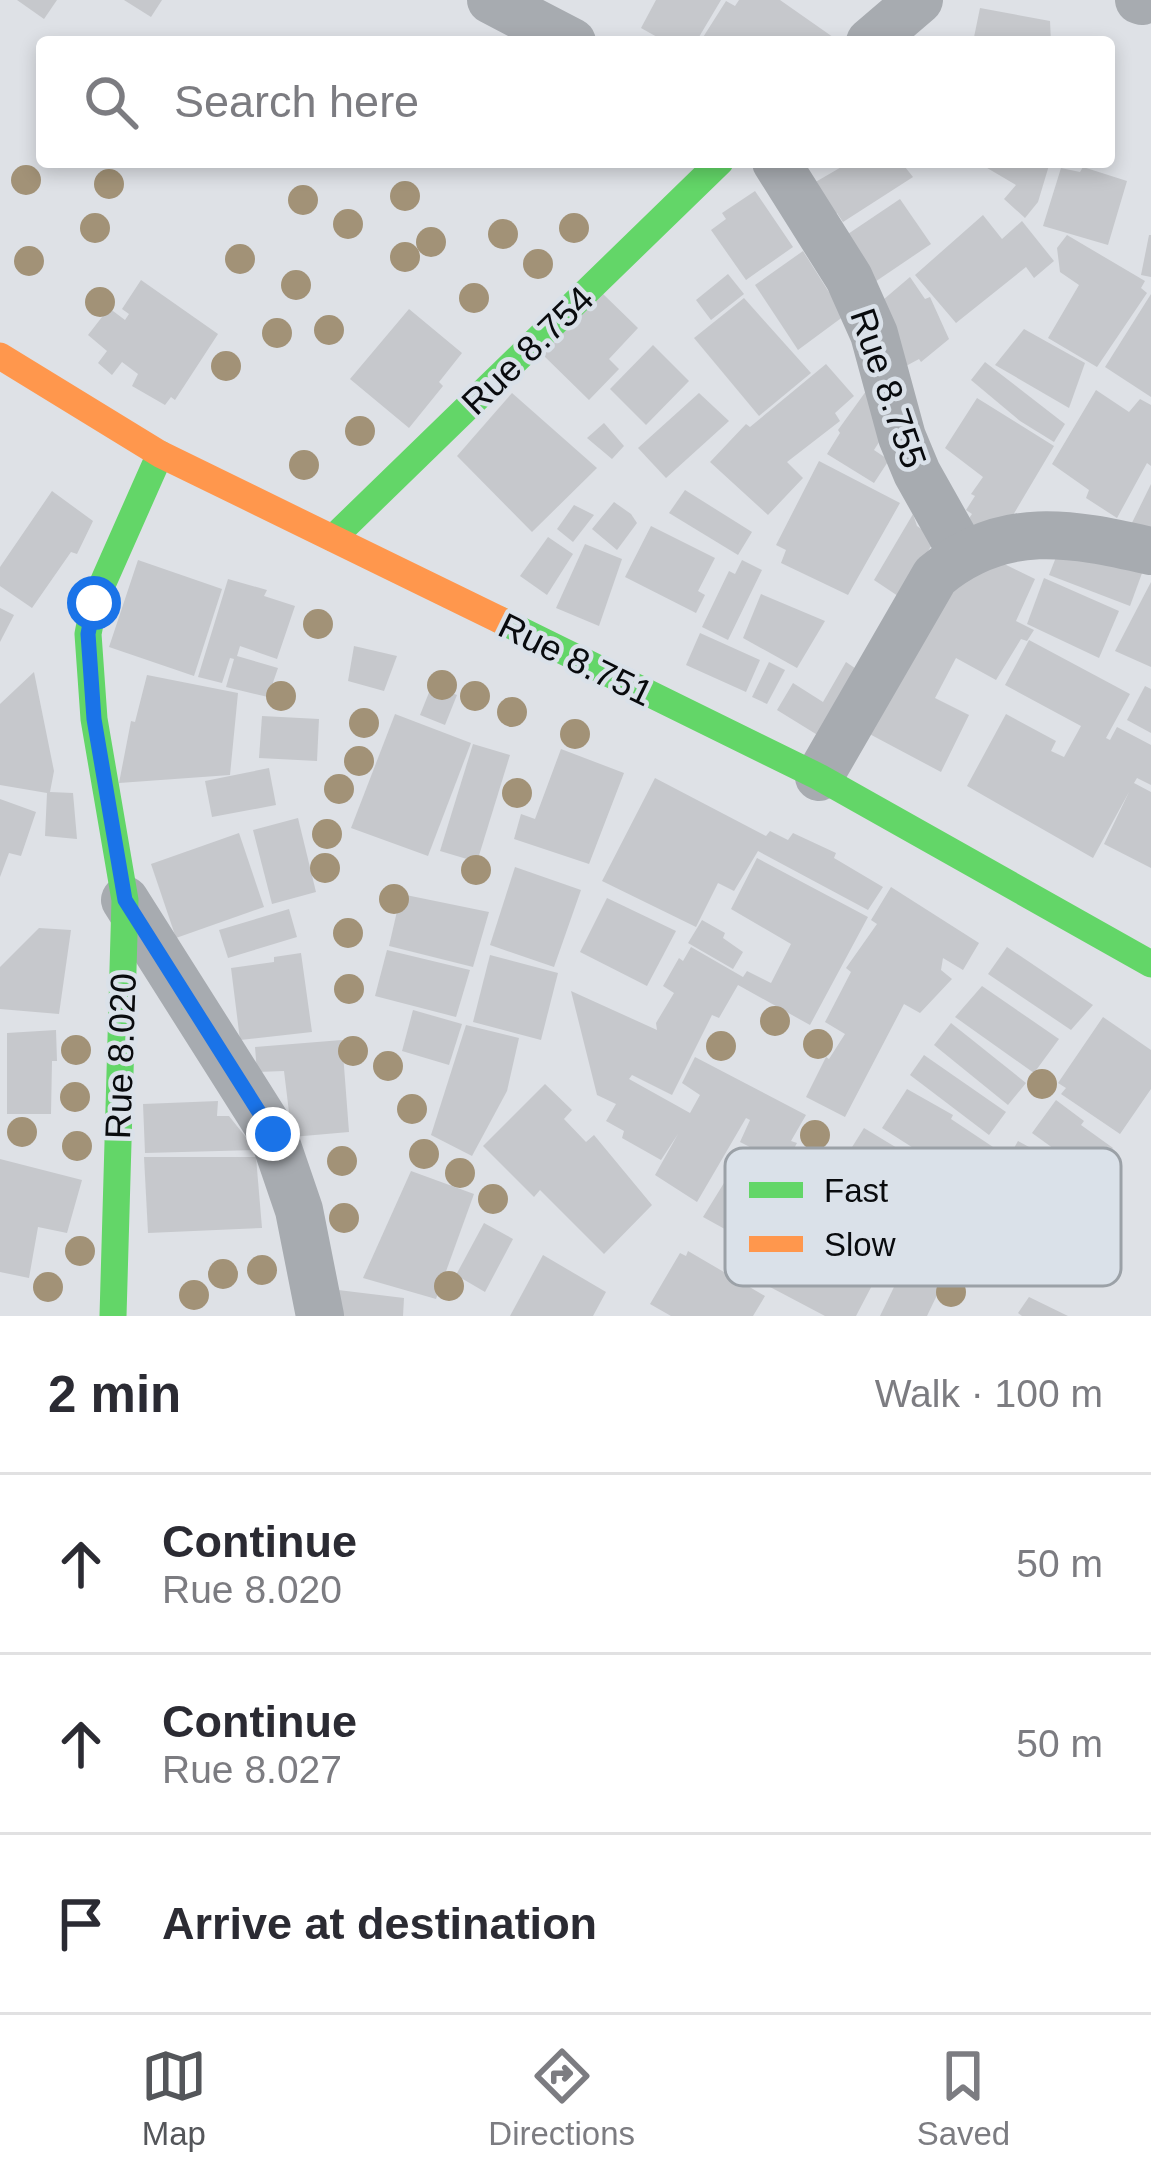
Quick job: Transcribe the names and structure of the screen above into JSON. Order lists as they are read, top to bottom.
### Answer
{
  "streets": {
    "street": [
      "Rue 8.754",
      "Rue 8.755",
      "Rue 8.751",
      "Rue 8.020"
    ]
  },
  "crossings": [
    ["Rue 8.754", "Rue 8.751"],
    ["Rue 8.751", "Rue 8.020"]
  ],
  "legend": ["Fast", "Slow"],
  "page": {
    "search": "Search here",
    "heading": ["2 min", "Walk · 100 m"],
    "list": [
      ["Continue", "Rue 8.020", "50 m"],
      ["Continue", "Rue 8.027", "50 m"],
      "Arrive at destination"
    ],
    "nav": ["Map", "Directions", "Saved"]
  }
}
